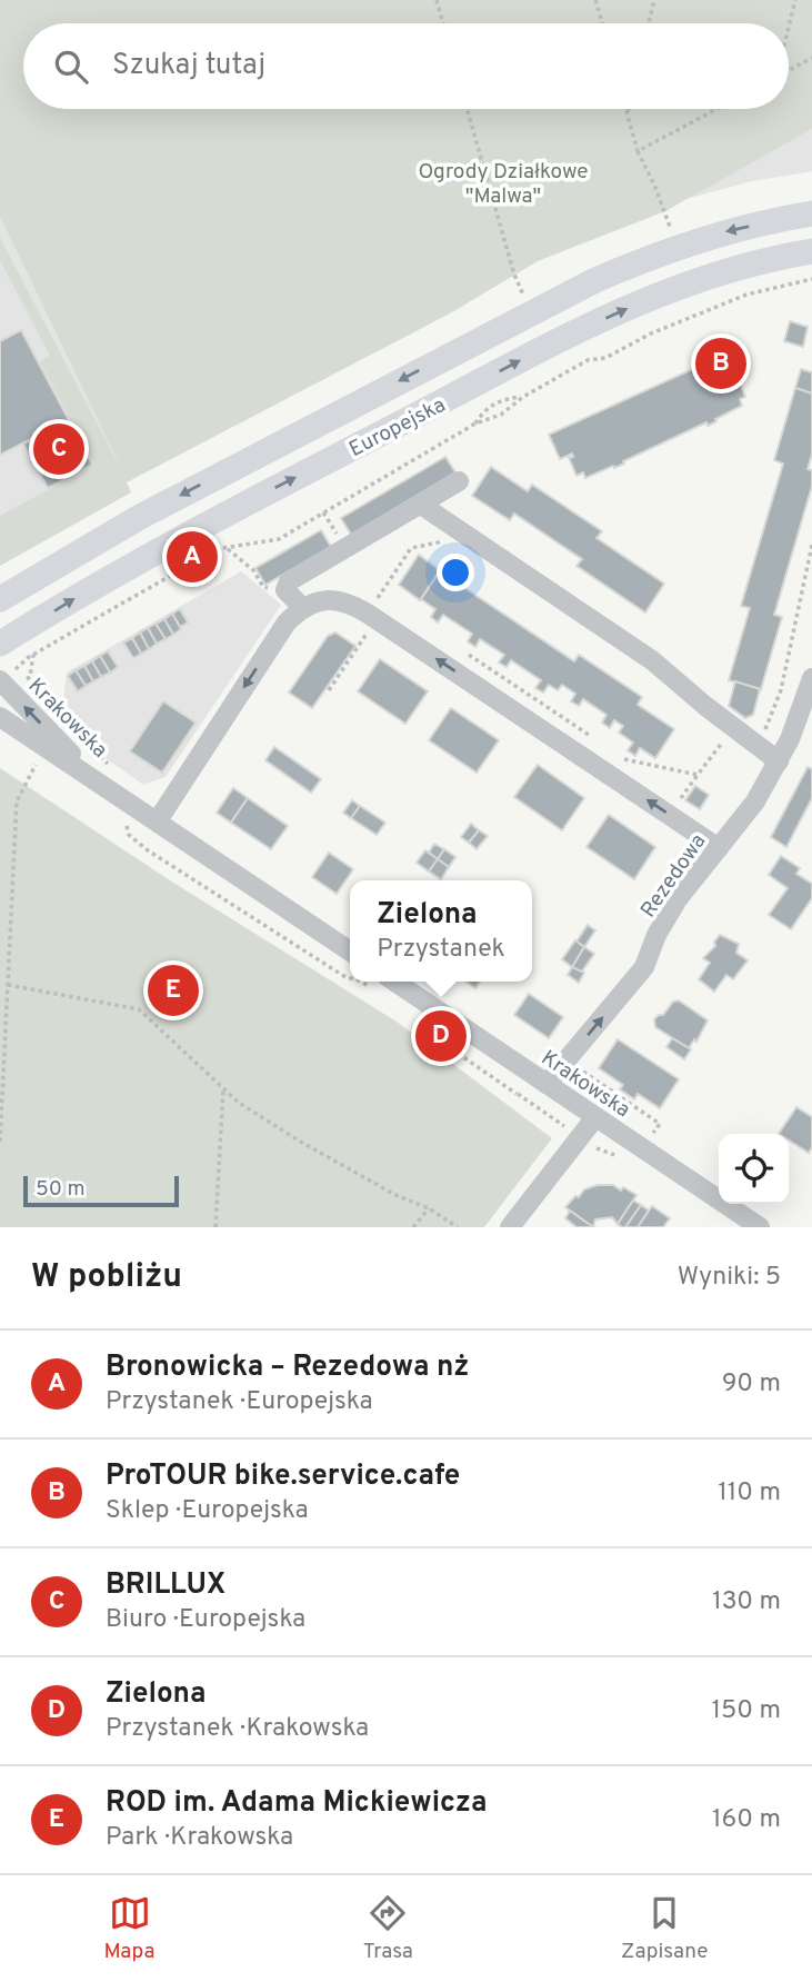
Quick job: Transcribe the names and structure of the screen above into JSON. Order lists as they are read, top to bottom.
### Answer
{
  "streets": {
    "main road": ["Europejska"],
    "street": ["Krakowska", "Rezedowa"]
  },
  "crossings": [
    ["Krakowska", "Rezedowa"]
  ],
  "one_way": ["Rezedowa"],
  "parks": ["Ogrody Działkowe \"Malwa\""],
  "scale_bar": "50 m",
  "page": {
    "search": "Szukaj tutaj",
    "pins": [
      "B",
      "C",
      "A",
      "E",
      "D"
    ],
    "popup": ["Zielona", "Przystanek"],
    "scale": "50 m",
    "heading": ["W pobliżu", "Wyniki: 5"],
    "list": [
      {
        "mark": "A",
        "name": "Bronowicka – Rezedowa nż",
        "note": "Przystanek · Europejska",
        "value": "90 m"
      },
      {
        "mark": "B",
        "name": "ProTOUR bike.service.cafe",
        "note": "Sklep · Europejska",
        "value": "110 m"
      },
      {
        "mark": "C",
        "name": "BRILLUX",
        "note": "Biuro · Europejska",
        "value": "130 m"
      },
      {
        "mark": "D",
        "name": "Zielona",
        "note": "Przystanek · Krakowska",
        "value": "150 m"
      },
      {
        "mark": "E",
        "name": "ROD im. Adama Mickiewicza",
        "note": "Park · Krakowska",
        "value": "160 m"
      }
    ],
    "nav": ["Mapa", "Trasa", "Zapisane"]
  }
}
